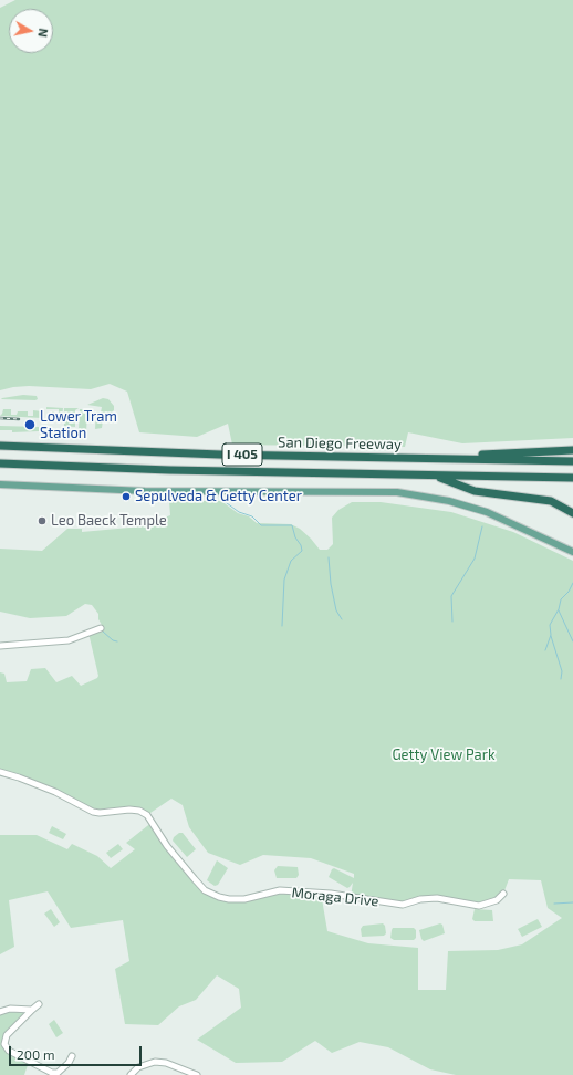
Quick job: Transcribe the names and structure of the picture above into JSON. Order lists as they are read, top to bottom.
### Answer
{
  "streets": {
    "highway": ["San Diego Freeway", "I 405"],
    "street": ["Moraga Drive"]
  },
  "parks": ["Getty View Park"],
  "places": ["Lower Tram Station", "Sepulveda & Getty Center", "Leo Baeck Temple"],
  "scale_bar": "200 m",
  "north": "right"
}
